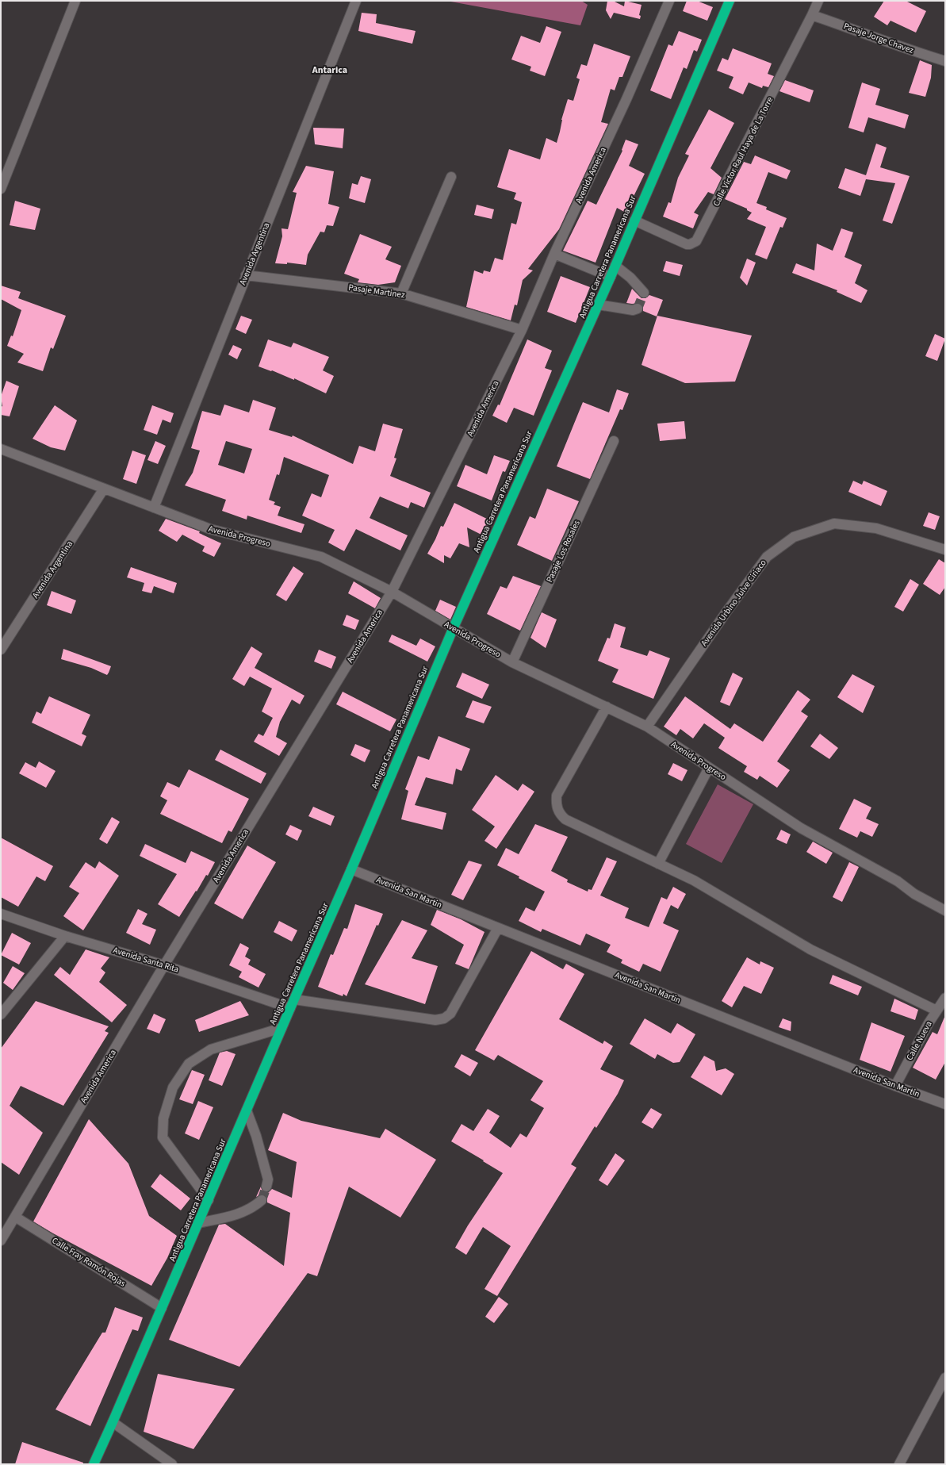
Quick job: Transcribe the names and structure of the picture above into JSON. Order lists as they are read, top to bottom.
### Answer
{
  "streets": {
    "highway": ["Antigua Carretera Panamericana Sur"],
    "street": [
      "Pasaje Jorge Chavez",
      "Calle Victor Raul Haya de La Torre",
      "Avenida America",
      "Avenida Argentina",
      "Pasaje Martinez",
      "Avenida Progreso",
      "Pasaje Los Rosales",
      "Avenida Urbino Julve Ciriaco",
      "Avenida San Martin",
      "Avenida Santa Rita",
      "Calle Nueva",
      "Calle Fray Ramón Rojas"
    ]
  },
  "crossings": [
    ["Pasaje Jorge Chavez", "Calle Victor Raul Haya de La Torre"],
    ["Calle Victor Raul Haya de La Torre", "Antigua Carretera Panamericana Sur"],
    ["Avenida America", "Pasaje Martinez"],
    ["Avenida America", "Avenida Progreso"],
    ["Avenida America", "Avenida Santa Rita"],
    ["Avenida America", "Calle Fray Ramón Rojas"],
    ["Avenida Argentina", "Pasaje Martinez"],
    ["Avenida Argentina", "Avenida Progreso"],
    ["Antigua Carretera Panamericana Sur", "Avenida Progreso"],
    ["Antigua Carretera Panamericana Sur", "Avenida San Martin"],
    ["Antigua Carretera Panamericana Sur", "Avenida Santa Rita"],
    ["Antigua Carretera Panamericana Sur", "Calle Fray Ramón Rojas"],
    ["Avenida Progreso", "Pasaje Los Rosales"],
    ["Avenida Progreso", "Avenida Urbino Julve Ciriaco"],
    ["Avenida San Martin", "Avenida Santa Rita"],
    ["Avenida San Martin", "Calle Nueva"]
  ],
  "districts": ["Antarica"]
}
